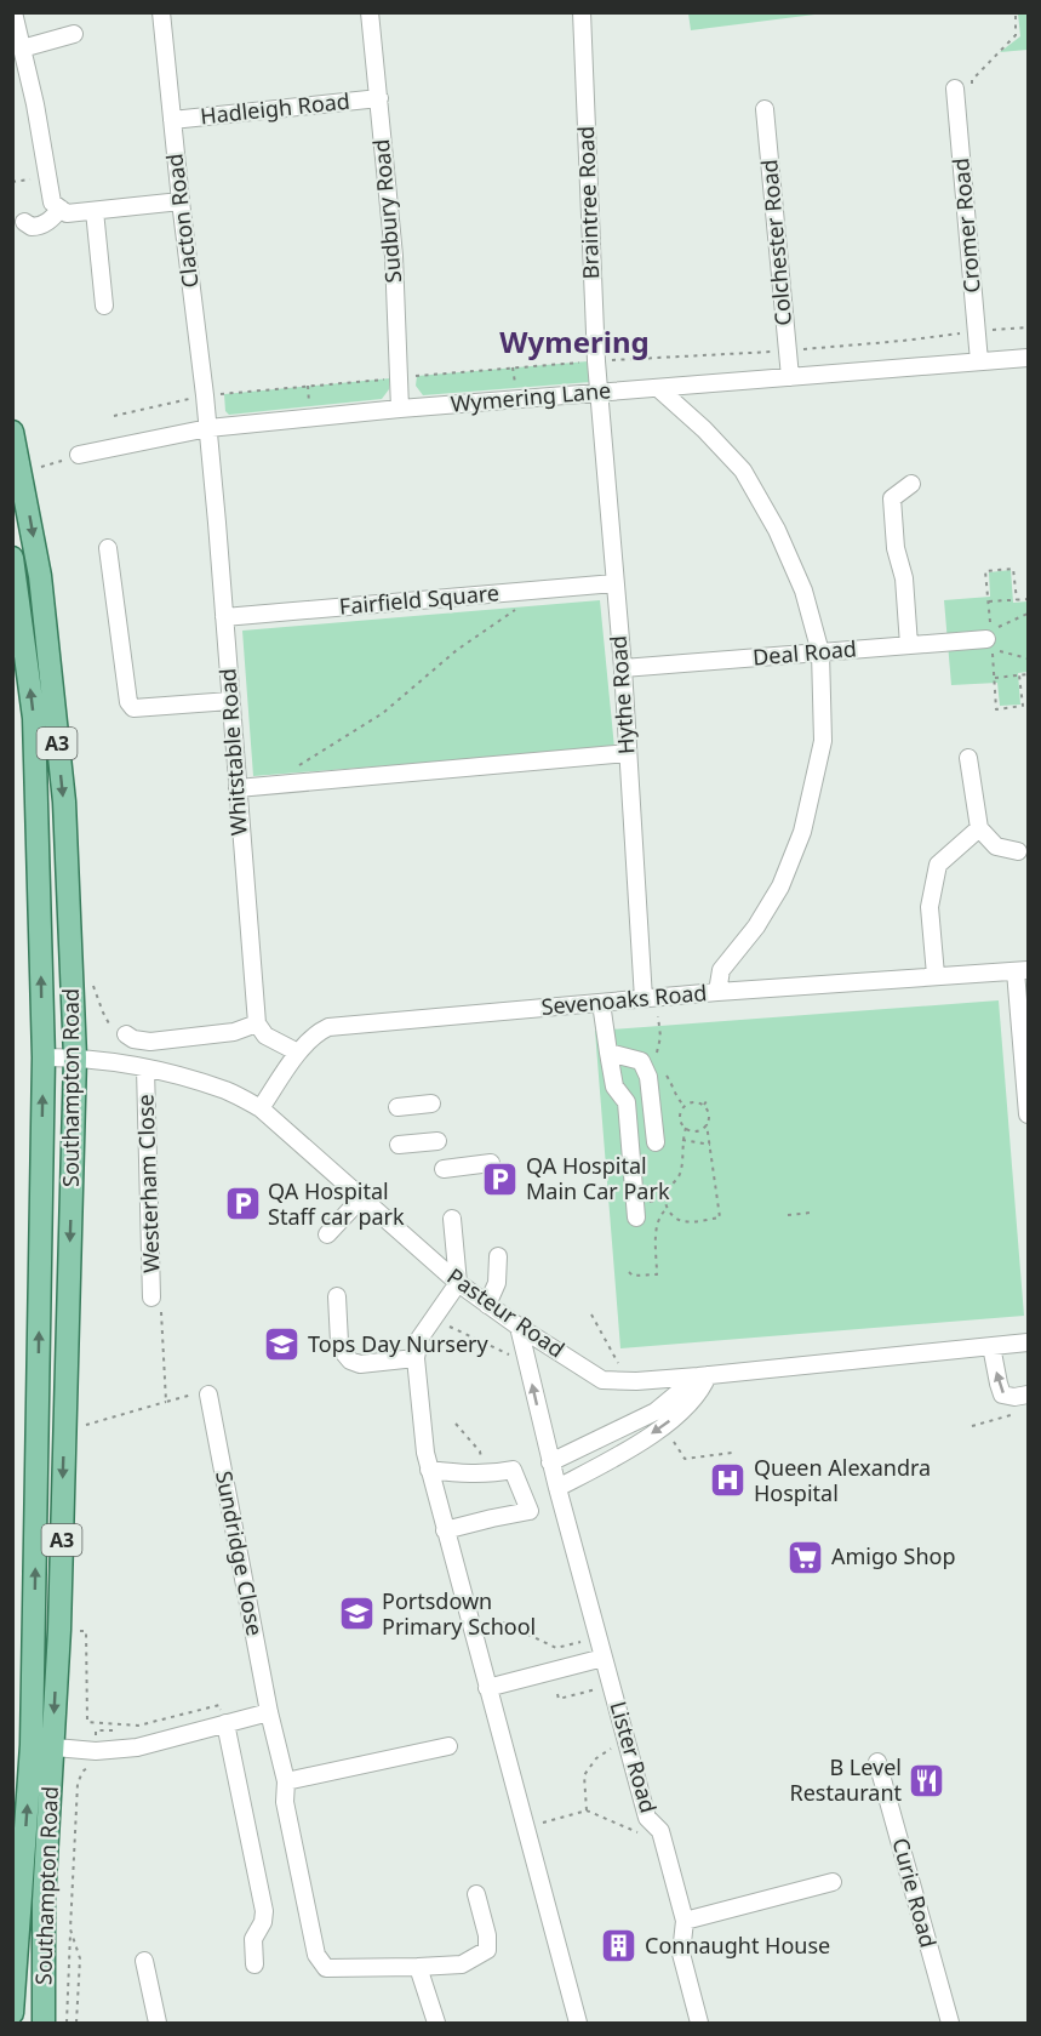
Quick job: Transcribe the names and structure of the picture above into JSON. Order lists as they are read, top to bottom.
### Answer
{
  "streets": {
    "main road": ["A3", "Southampton Road"],
    "street": [
      "Hadleigh Road",
      "Braintree Road",
      "Sudbury Road",
      "Clacton Road",
      "Cromer Road",
      "Colchester Road",
      "Wymering Lane",
      "Fairfield Square",
      "Deal Road",
      "Hythe Road",
      "Whitstable Road",
      "Sevenoaks Road",
      "Westerham Close",
      "Pasteur Road",
      "Sundridge Close",
      "Lister Road",
      "Curie Road"
    ]
  },
  "crossings": [
    ["Hadleigh Road", "Sudbury Road"],
    ["Hadleigh Road", "Clacton Road"],
    ["Braintree Road", "Wymering Lane"],
    ["Braintree Road", "Hythe Road"],
    ["Sudbury Road", "Wymering Lane"],
    ["Clacton Road", "Wymering Lane"],
    ["Clacton Road", "Whitstable Road"],
    ["Cromer Road", "Wymering Lane"],
    ["Colchester Road", "Wymering Lane"],
    ["Wymering Lane", "Hythe Road"],
    ["Wymering Lane", "Whitstable Road"],
    ["Fairfield Square", "Hythe Road"],
    ["Fairfield Square", "Whitstable Road"],
    ["Deal Road", "Hythe Road"],
    ["Hythe Road", "Sevenoaks Road"],
    ["Sevenoaks Road", "Pasteur Road"],
    ["Southampton Road", "Pasteur Road"],
    ["Westerham Close", "Pasteur Road"]
  ],
  "districts": ["Wymering"],
  "places": {
    "parking": ["QA Hospital Main Car Park", "QA Hospital Staff car park"],
    "school or university": ["Tops Day Nursery", "Portsdown Primary School"],
    "hospital": ["Queen Alexandra Hospital"],
    "supermarket": ["Amigo Shop"],
    "restaurant": ["B Level Restaurant"],
    "building": ["Connaught House"]
  }
}
